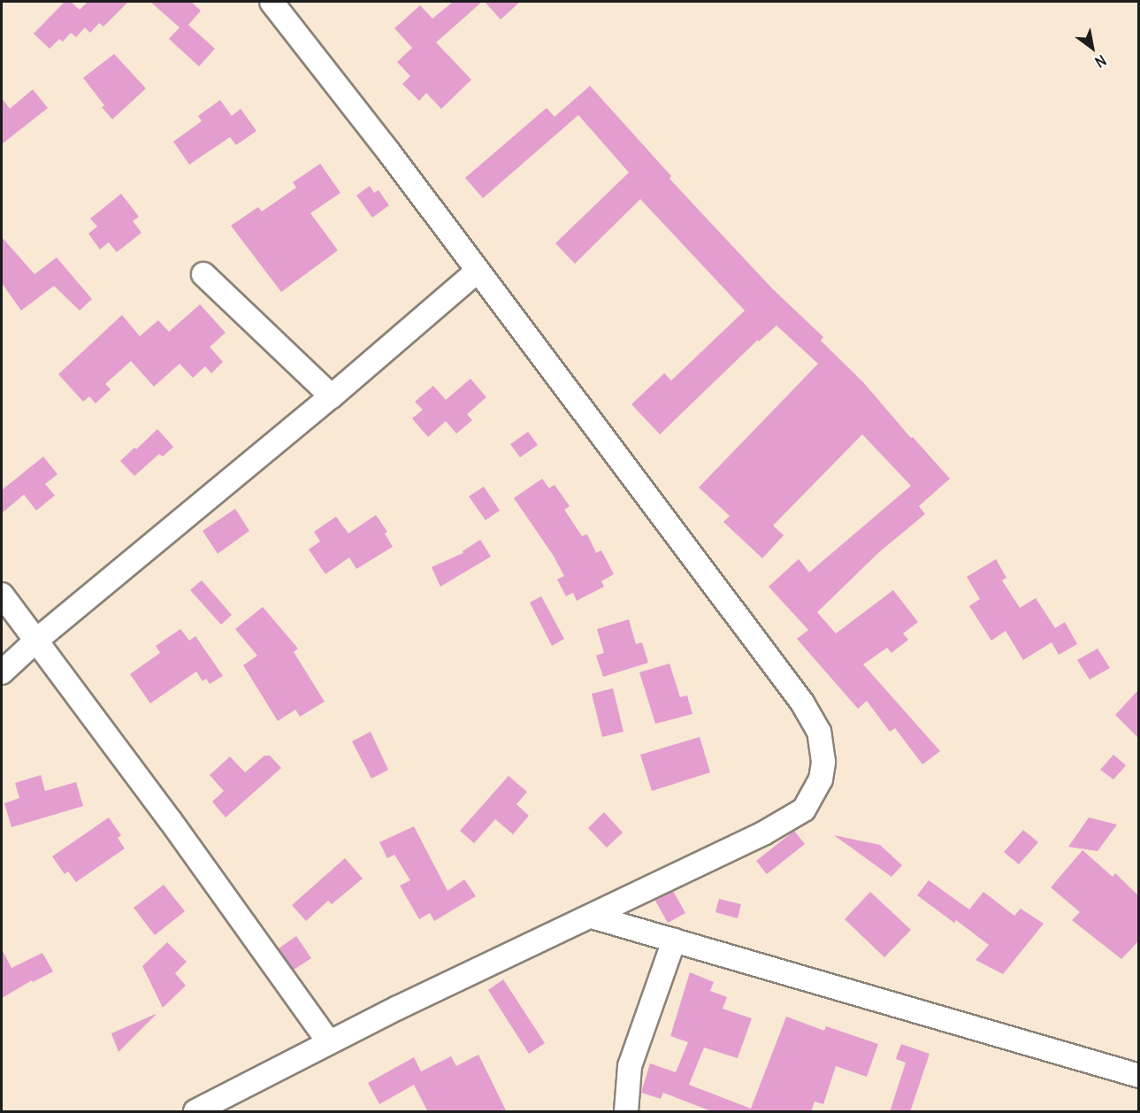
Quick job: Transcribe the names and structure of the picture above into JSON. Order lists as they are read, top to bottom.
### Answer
{
  "north": "bottom right"
}
